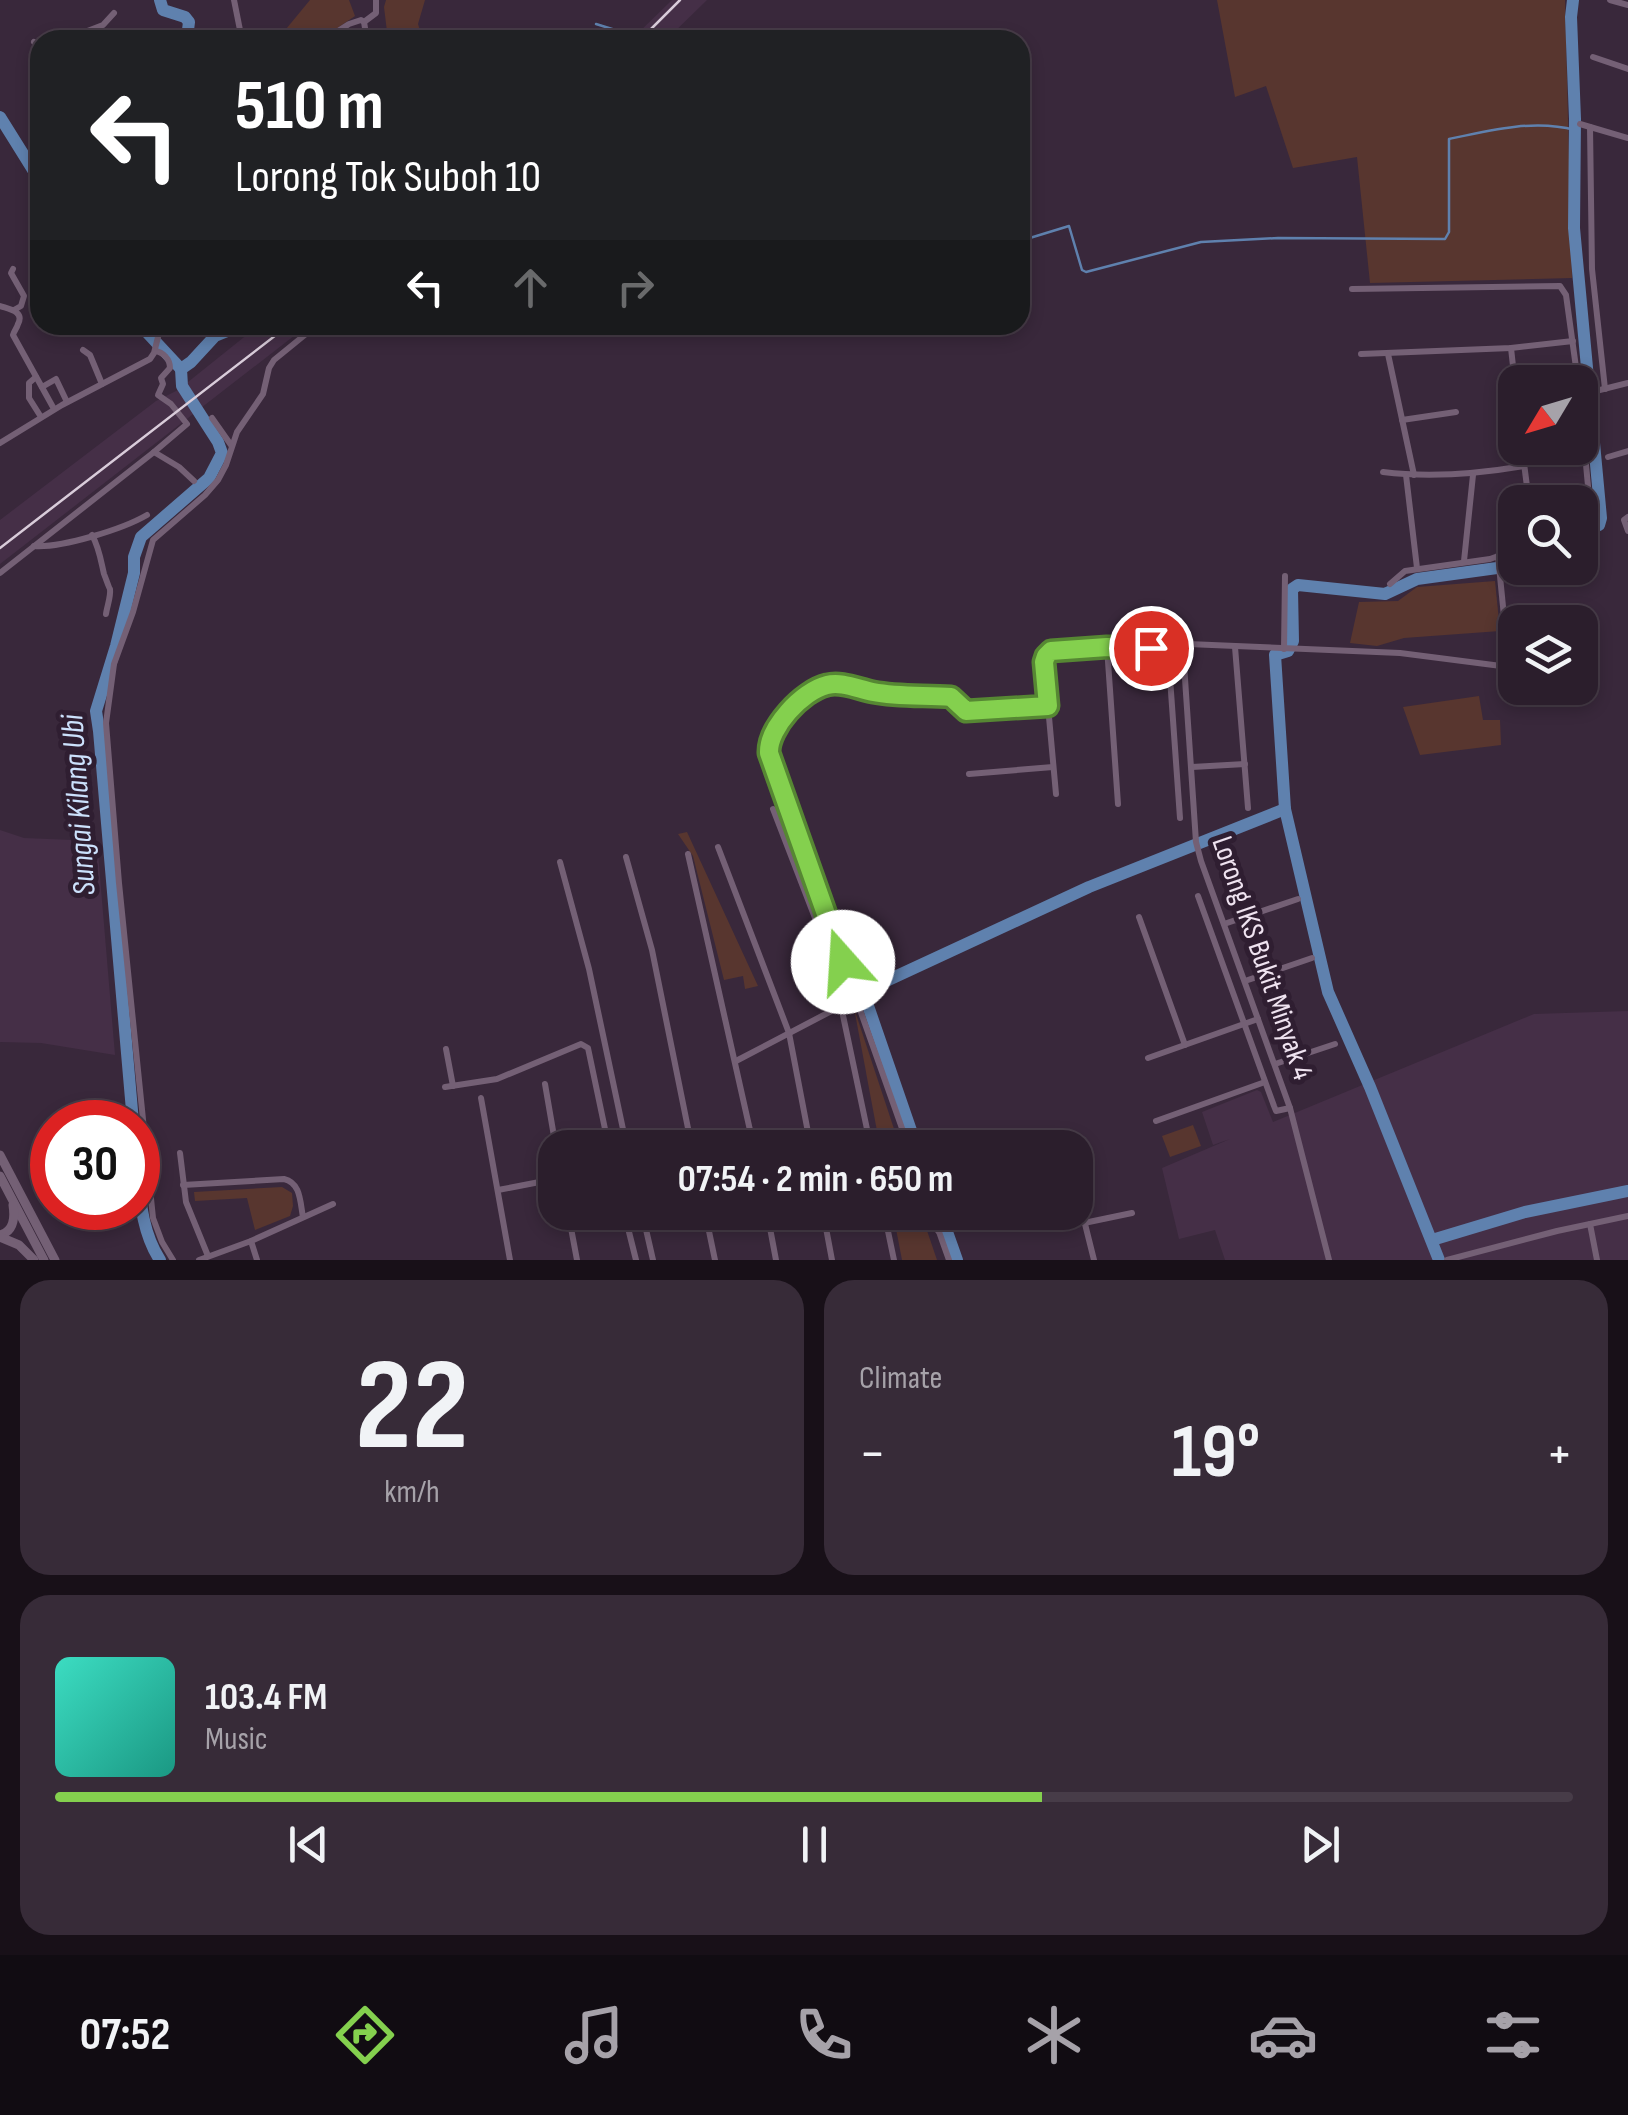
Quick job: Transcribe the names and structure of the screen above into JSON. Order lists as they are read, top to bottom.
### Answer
{
  "streets": {
    "street": ["Lorong IKS Bukit Minyak 4"]
  },
  "water": ["Sungai Kilang Ubi"],
  "north": "bottom left",
  "page": {
    "turn": ["510 m", "Lorong Tok Suboh 10"],
    "limit": "30",
    "trip": "07:54 · 2 min · 650 m",
    "tile": [
      ["22", "km/h"],
      "Climate"
    ],
    "heat": ["−", "19°", "+"],
    "song": ["103.4 FM", "Music"],
    "tabs": "07:52"
  }
}
